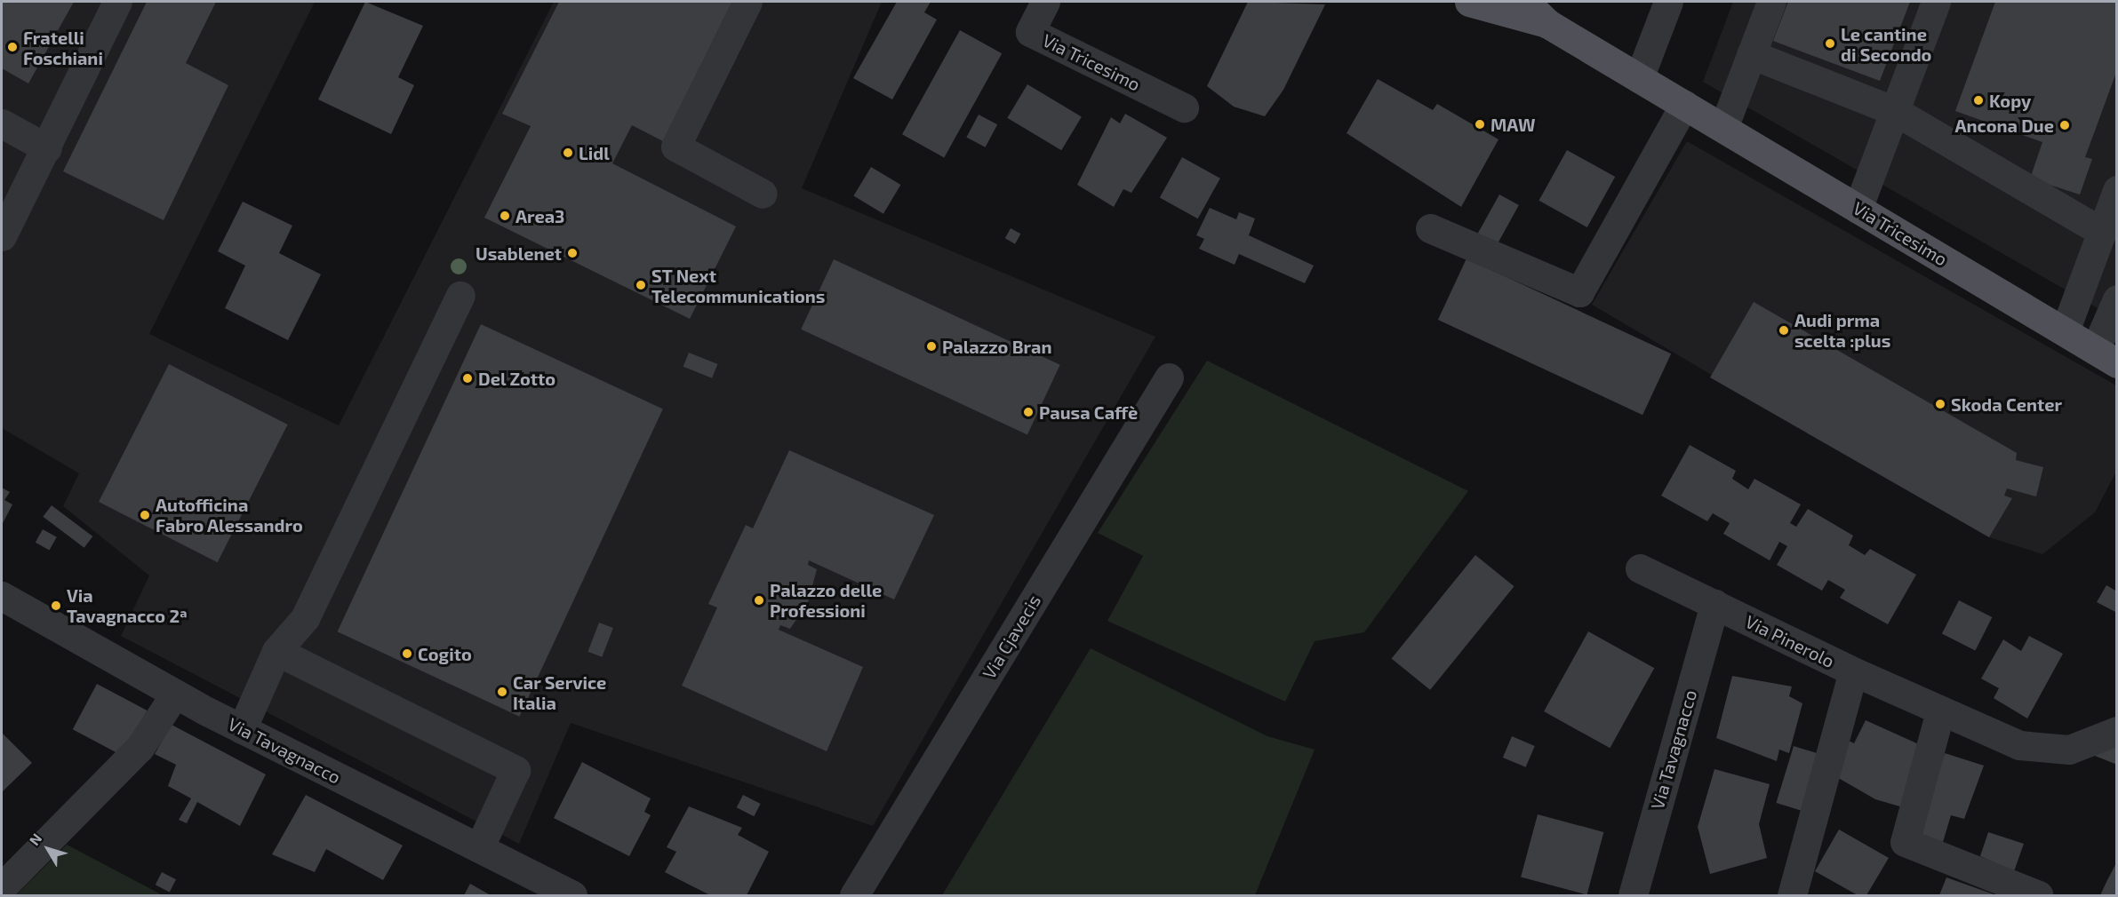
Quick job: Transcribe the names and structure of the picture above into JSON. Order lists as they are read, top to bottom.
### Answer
{
  "streets": {
    "main road": ["Via Tricesimo"],
    "street": ["Via Cjavecis", "Via Pinerolo", "Via Tavagnacco"]
  },
  "crossings": [
    ["Via Pinerolo", "Via Tavagnacco"]
  ],
  "places": [
    "Le cantine di Secondo",
    "Fratelli Foschiani",
    "Kopy",
    "MAW",
    "Ancona Due",
    "Lidl",
    "Area3",
    "Usablenet",
    "ST Next Telecommunications",
    "Audi prma scelta :plus",
    "Palazzo Bran",
    "Del Zotto",
    "Skoda Center",
    "Pausa Caffè",
    "Autofficina Fabro Alessandro",
    "Palazzo delle Professioni",
    "Via Tavagnacco 2ª",
    "Cogito",
    "Car Service Italia"
  ],
  "north": "top left"
}
